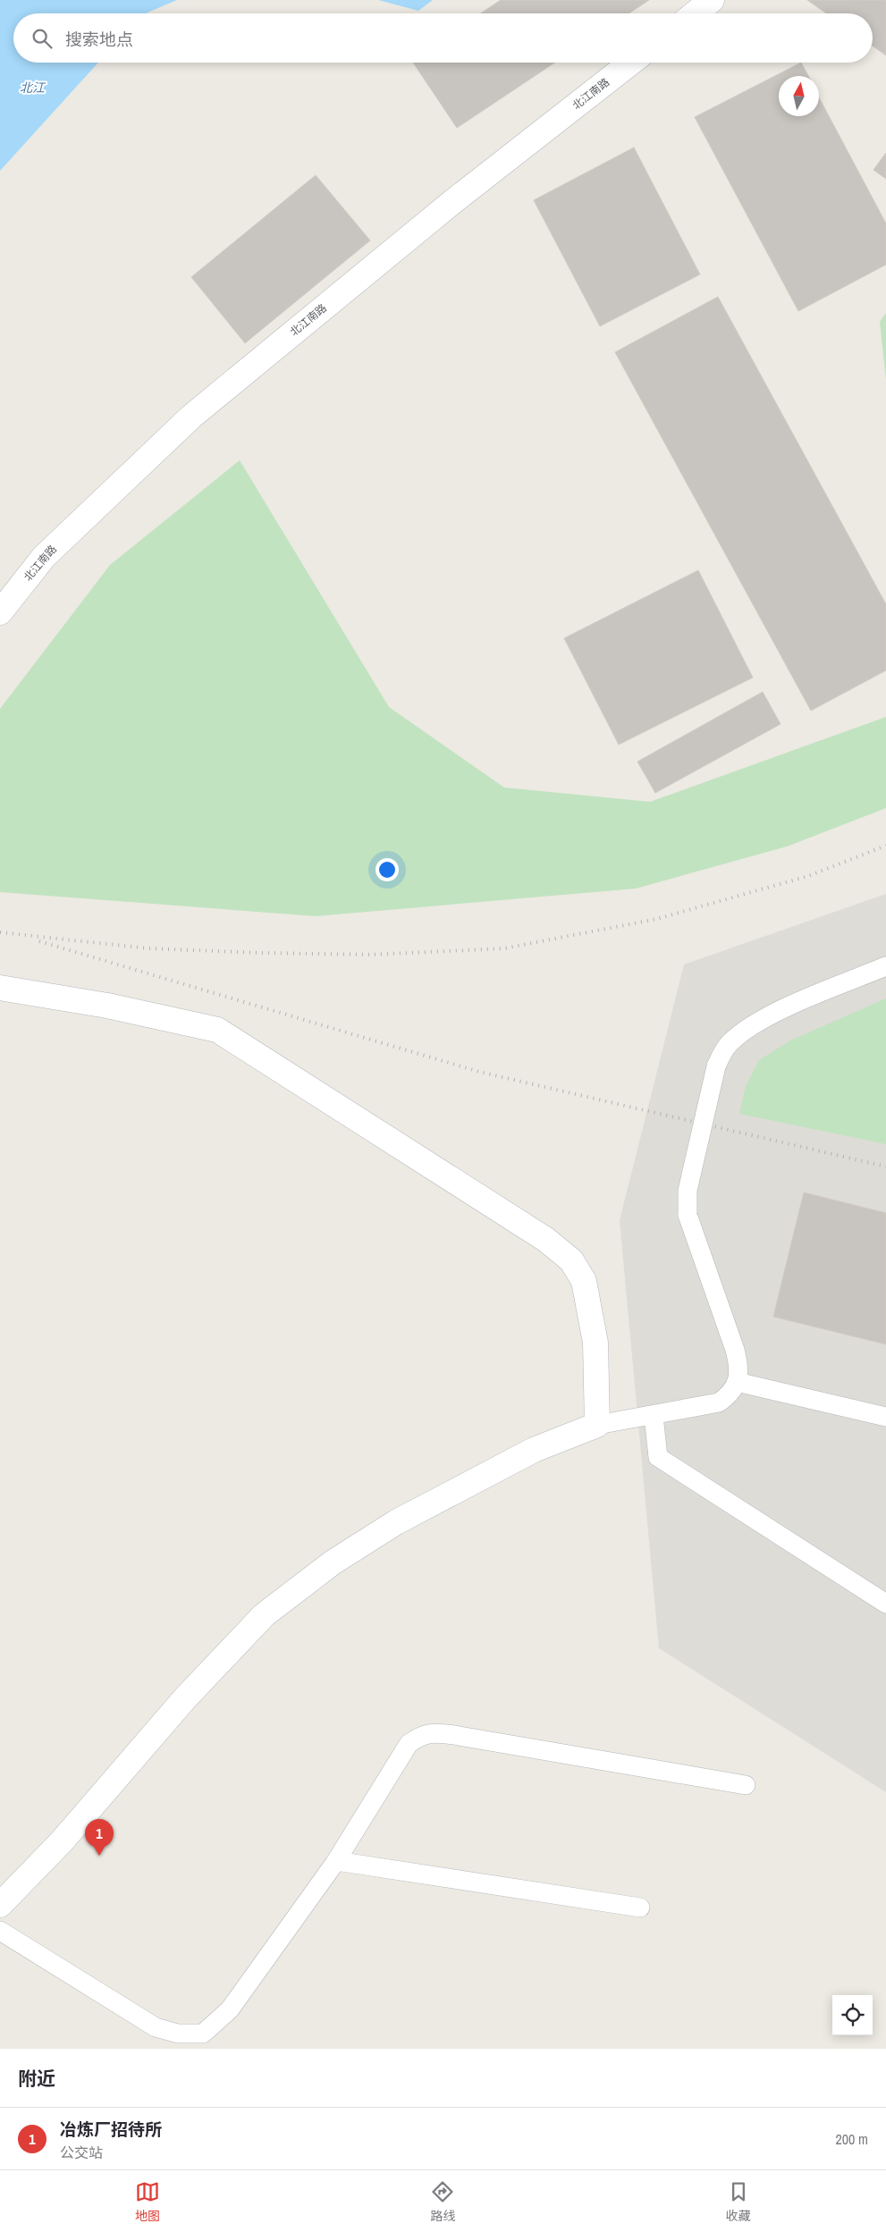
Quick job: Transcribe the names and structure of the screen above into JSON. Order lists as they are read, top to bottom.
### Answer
{
  "streets": {
    "street": ["北江南路"]
  },
  "water": ["北江"],
  "north": "top",
  "page": {
    "search": "搜索地点",
    "pins": "1",
    "heading": "附近",
    "list": [
      {
        "mark": "1",
        "name": "冶炼厂招待所",
        "note": "公交站",
        "value": "200 m"
      }
    ],
    "nav": ["地图", "路线", "收藏"]
  }
}
